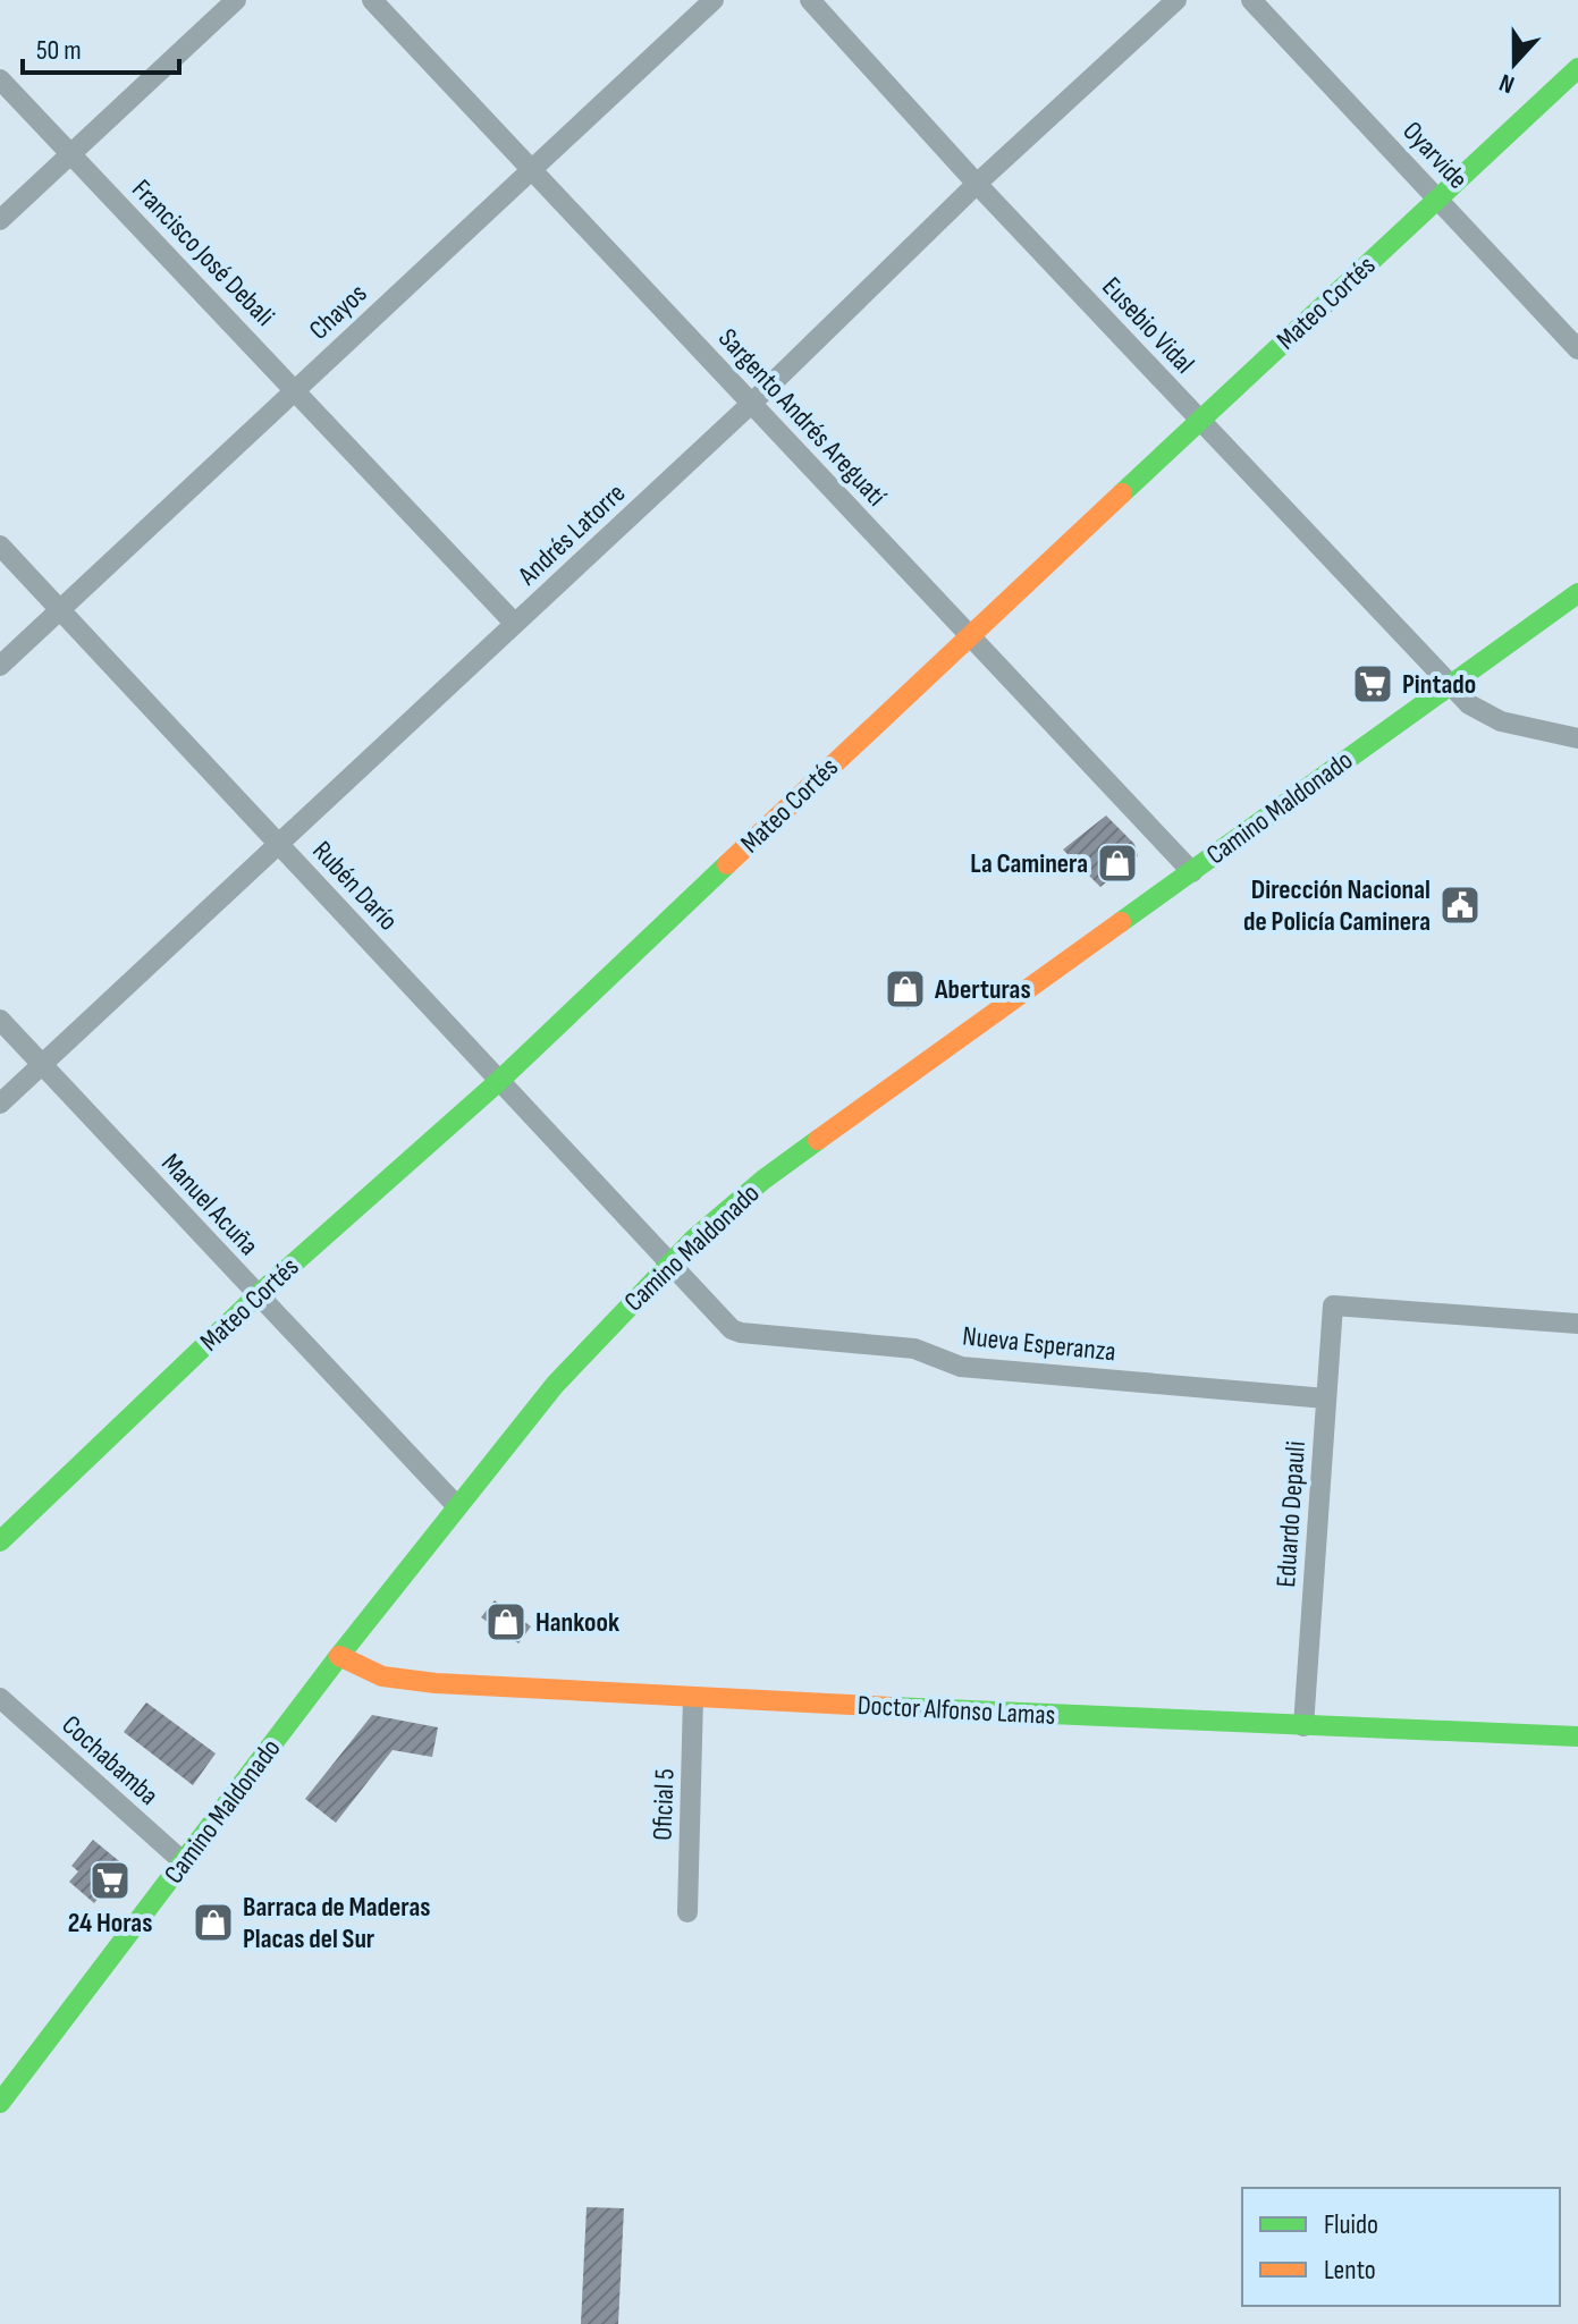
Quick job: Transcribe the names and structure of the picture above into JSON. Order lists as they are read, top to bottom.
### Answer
{
  "streets": {
    "street": [
      "Oyarvide",
      "Francisco José Debali",
      "Mateo Cortés",
      "Chayos",
      "Eusebio Vidal",
      "Sargento Andrés Areguatí",
      "Andrés Latorre",
      "Camino Maldonado",
      "Rubén Darío",
      "Manuel Acuña",
      "Nueva Esperanza",
      "Eduardo Depauli",
      "Doctor Alfonso Lamas",
      "Cochabamba",
      "Oficial 5"
    ]
  },
  "crossings": [
    ["Oyarvide", "Mateo Cortés"],
    ["Francisco José Debali", "Chayos"],
    ["Francisco José Debali", "Andrés Latorre"],
    ["Mateo Cortés", "Eusebio Vidal"],
    ["Mateo Cortés", "Sargento Andrés Areguatí"],
    ["Mateo Cortés", "Rubén Darío"],
    ["Mateo Cortés", "Manuel Acuña"],
    ["Chayos", "Sargento Andrés Areguatí"],
    ["Chayos", "Rubén Darío"],
    ["Eusebio Vidal", "Andrés Latorre"],
    ["Eusebio Vidal", "Camino Maldonado"],
    ["Sargento Andrés Areguatí", "Andrés Latorre"],
    ["Sargento Andrés Areguatí", "Camino Maldonado"],
    ["Andrés Latorre", "Rubén Darío"],
    ["Andrés Latorre", "Manuel Acuña"],
    ["Camino Maldonado", "Rubén Darío"],
    ["Camino Maldonado", "Manuel Acuña"],
    ["Camino Maldonado", "Nueva Esperanza"],
    ["Camino Maldonado", "Doctor Alfonso Lamas"],
    ["Camino Maldonado", "Cochabamba"],
    ["Rubén Darío", "Nueva Esperanza"],
    ["Nueva Esperanza", "Eduardo Depauli"],
    ["Eduardo Depauli", "Doctor Alfonso Lamas"],
    ["Doctor Alfonso Lamas", "Oficial 5"]
  ],
  "places": {
    "supermarket": ["Pintado", "24 Horas"],
    "shop": [
      "La Caminera",
      "Aberturas",
      "Hankook",
      "Barraca de Maderas Placas del Sur"
    ],
    "public building": ["Dirección Nacional de Policía Caminera"]
  },
  "legend": ["Fluido", "Lento"],
  "scale_bar": "50 m",
  "north": "bottom"
}
